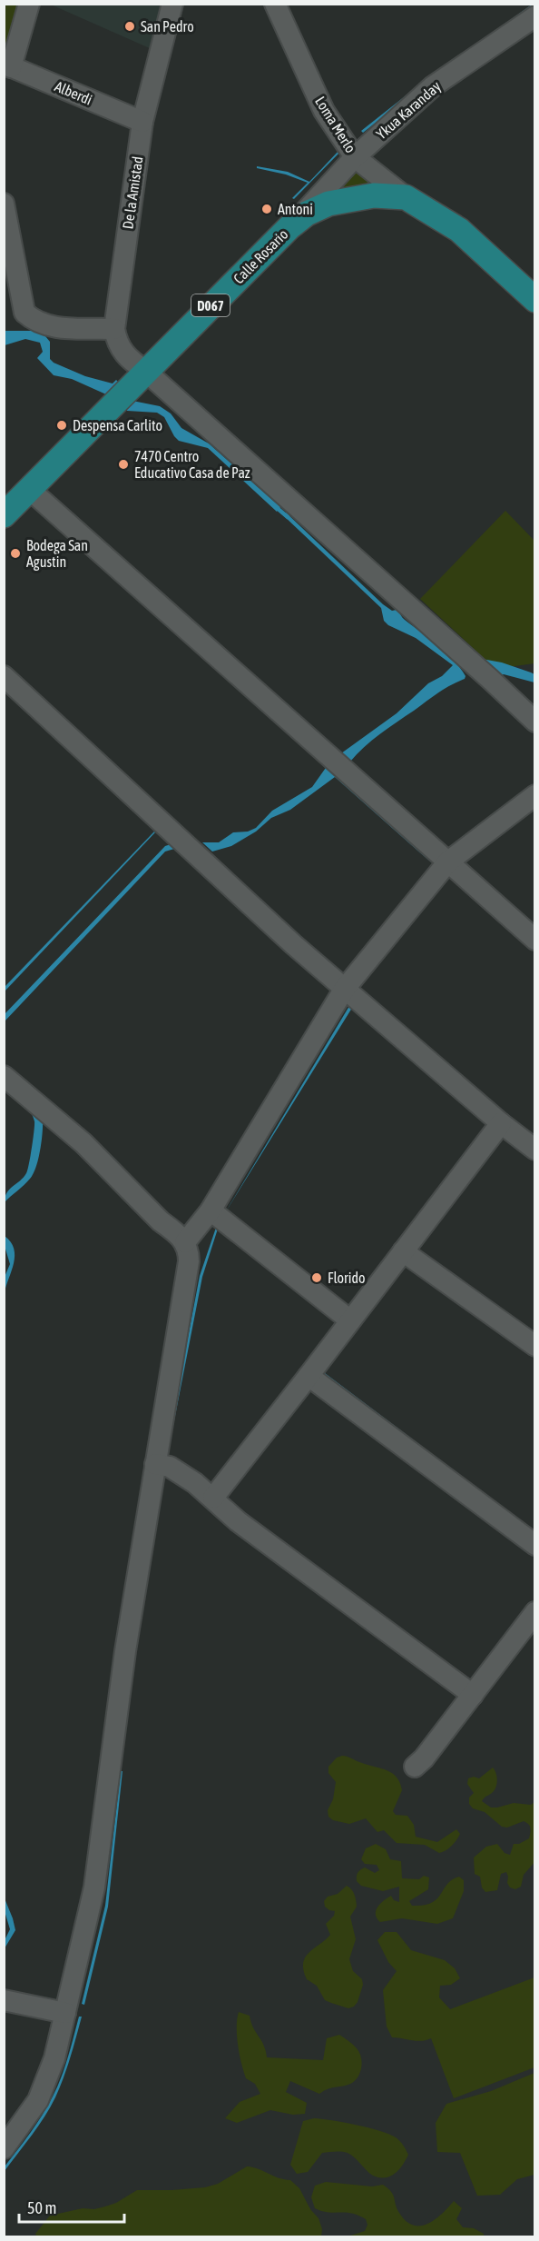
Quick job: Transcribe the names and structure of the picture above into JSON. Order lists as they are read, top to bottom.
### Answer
{
  "streets": {
    "main road": ["Calle Rosario", "D067"],
    "street": [
      "Alberdi",
      "Ykua Karanday",
      "Loma Merlo",
      "De la Amistad"
    ]
  },
  "crossings": [
    ["Alberdi", "De la Amistad"],
    ["Ykua Karanday", "Loma Merlo"],
    ["Ykua Karanday", "Calle Rosario"],
    ["Loma Merlo", "Calle Rosario"],
    ["De la Amistad", "Calle Rosario"]
  ],
  "places": [
    "San Pedro",
    "Antoni",
    "Despensa Carlito",
    "7470 Centro Educativo Casa de Paz",
    "Bodega San Agustin",
    "Florido"
  ],
  "scale_bar": "50 m"
}
